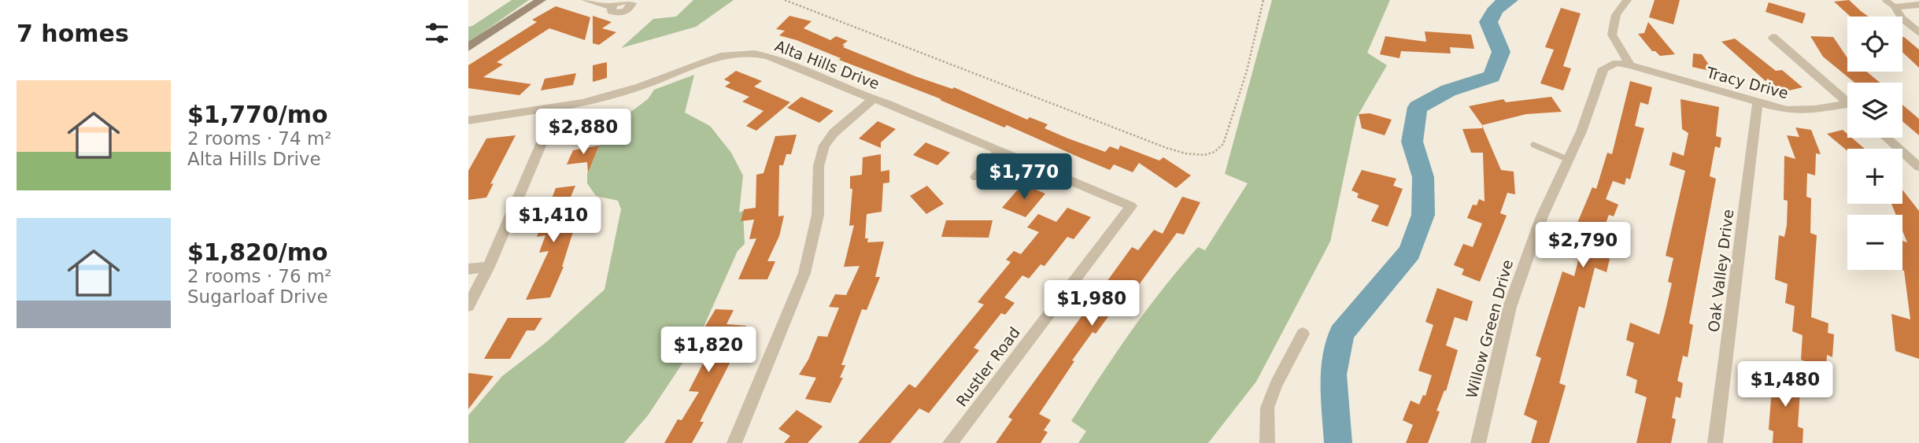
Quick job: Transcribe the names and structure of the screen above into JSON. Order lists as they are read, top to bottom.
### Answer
{
  "streets": {
    "street": [
      "Alta Hills Drive",
      "Tracy Drive",
      "Oak Valley Drive",
      "Willow Green Drive",
      "Rustler Road"
    ]
  },
  "crossings": [
    ["Alta Hills Drive", "Rustler Road"],
    ["Tracy Drive", "Oak Valley Drive"],
    ["Tracy Drive", "Willow Green Drive"]
  ],
  "page": {
    "heading": "7 homes",
    "map_buttons": ["+", "−"],
    "list": [
      {
        "name": "$1,770/mo",
        "note": "2 rooms · 74 m² · Alta Hills Drive"
      },
      {
        "name": "$1,820/mo",
        "note": "2 rooms · 76 m² · Sugarloaf Drive"
      }
    ],
    "price": [
      "$2,880",
      "$1,770",
      "$1,410",
      "$2,790",
      "$1,980",
      "$1,820",
      "$1,480"
    ]
  }
}
